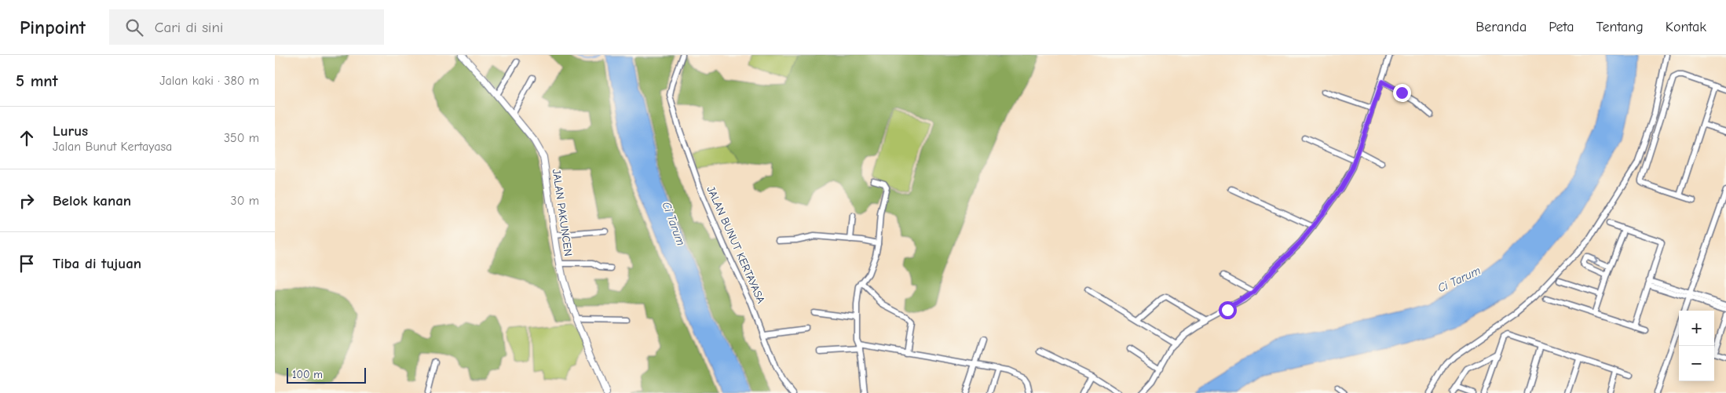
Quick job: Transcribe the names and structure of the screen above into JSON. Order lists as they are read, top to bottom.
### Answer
{
  "streets": {
    "street": ["JALAN PAKUNCEN", "JALAN BUNUT KERTAYASA"]
  },
  "water": ["Ci Tarum"],
  "scale_bar": "100 m",
  "page": {
    "header": "Pinpoint",
    "search": "Cari di sini",
    "nav": [
      "Beranda",
      "Peta",
      "Tentang",
      "Kontak"
    ],
    "heading": ["5 mnt", "Jalan kaki · 380 m"],
    "list": [
      ["Lurus", "Jalan Bunut Kertayasa", "350 m"],
      ["Belok kanan", "30 m"],
      "Tiba di tujuan"
    ],
    "map_buttons": ["+", "−"],
    "scale": "100 m"
  }
}
